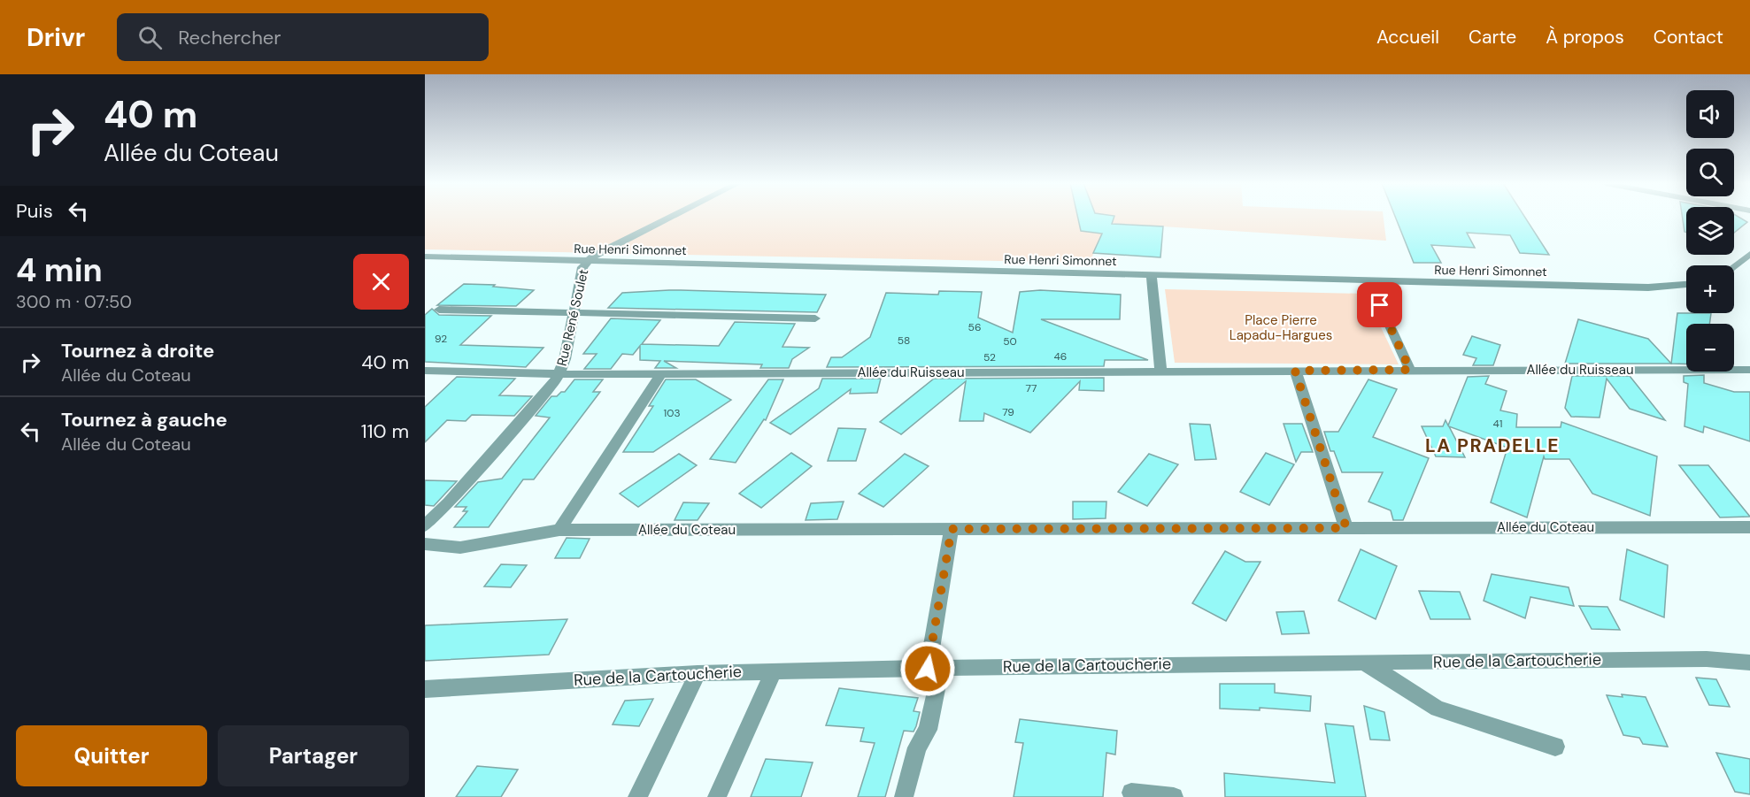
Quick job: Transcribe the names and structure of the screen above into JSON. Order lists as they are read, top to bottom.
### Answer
{
  "streets": {
    "street": [
      "Rue Henri Simonnet",
      "Rue René Soulet",
      "Allée du Ruisseau",
      "Allée du Coteau",
      "Rue de la Cartoucherie"
    ]
  },
  "crossings": [
    ["Rue Henri Simonnet", "Rue René Soulet"],
    ["Rue René Soulet", "Allée du Ruisseau"]
  ],
  "districts": ["LA PRADELLE"],
  "parks": ["Place Pierre Lapadu-Hargues"],
  "house_numbers": [
    "56",
    "92",
    "58",
    "50",
    "46",
    "52",
    "77",
    "79",
    "103",
    "41"
  ],
  "page": {
    "header": "Drivr",
    "search": "Rechercher",
    "nav": [
      "Accueil",
      "Carte",
      "À propos",
      "Contact"
    ],
    "turn": ["40 m", "Allée du Coteau"],
    "map_buttons": ["+", "−"],
    "then": "Puis",
    "heading": ["4 min", "300 m · 07:50"],
    "list": [
      {
        "name": "Tournez à droite",
        "note": "Allée du Coteau",
        "value": "40 m"
      },
      {
        "name": "Tournez à gauche",
        "note": "Allée du Coteau",
        "value": "110 m"
      }
    ],
    "buttons": ["Quitter", "Partager"]
  }
}
